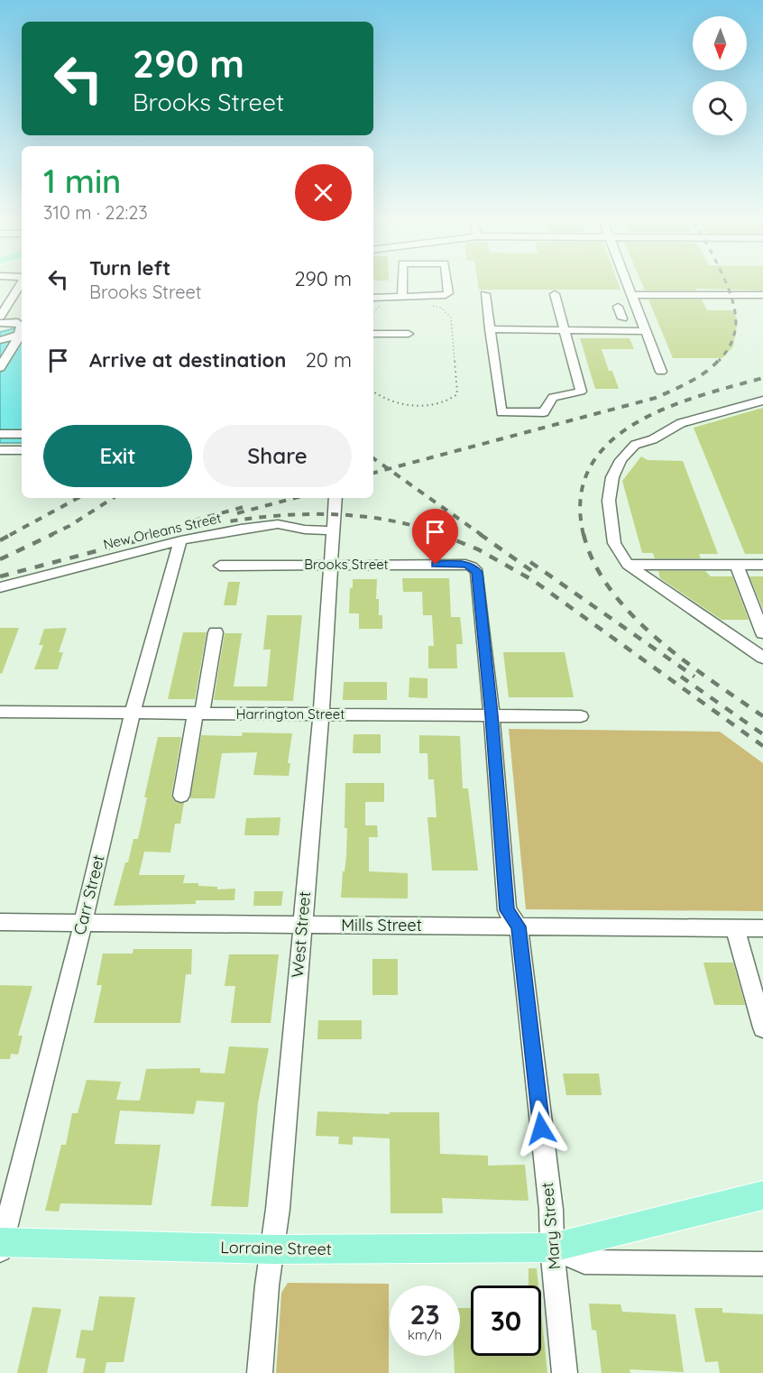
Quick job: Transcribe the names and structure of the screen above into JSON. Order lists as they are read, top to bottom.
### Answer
{
  "streets": {
    "main road": ["Lorraine Street"],
    "street": [
      "New Orleans Street",
      "Brooks Street",
      "Harrington Street",
      "Carr Street",
      "Mills Street",
      "West Street",
      "Mary Street"
    ]
  },
  "crossings": [
    ["New Orleans Street", "Carr Street"],
    ["New Orleans Street", "West Street"],
    ["Brooks Street", "West Street"],
    ["Brooks Street", "Mary Street"],
    ["Harrington Street", "Carr Street"],
    ["Harrington Street", "West Street"],
    ["Harrington Street", "Mary Street"],
    ["Carr Street", "Mills Street"],
    ["Carr Street", "Lorraine Street"],
    ["Mills Street", "West Street"],
    ["Mills Street", "Mary Street"],
    ["West Street", "Lorraine Street"],
    ["Mary Street", "Lorraine Street"]
  ],
  "north": "bottom",
  "page": {
    "turn": ["290 m", "Brooks Street"],
    "heading": ["1 min", "310 m · 22:23"],
    "list": [
      {
        "name": "Turn left",
        "note": "Brooks Street",
        "value": "290 m"
      },
      {
        "name": "Arrive at destination",
        "value": "20 m"
      }
    ],
    "buttons": ["Exit", "Share"],
    "speed": "23 km/h",
    "limit": "30"
  }
}
